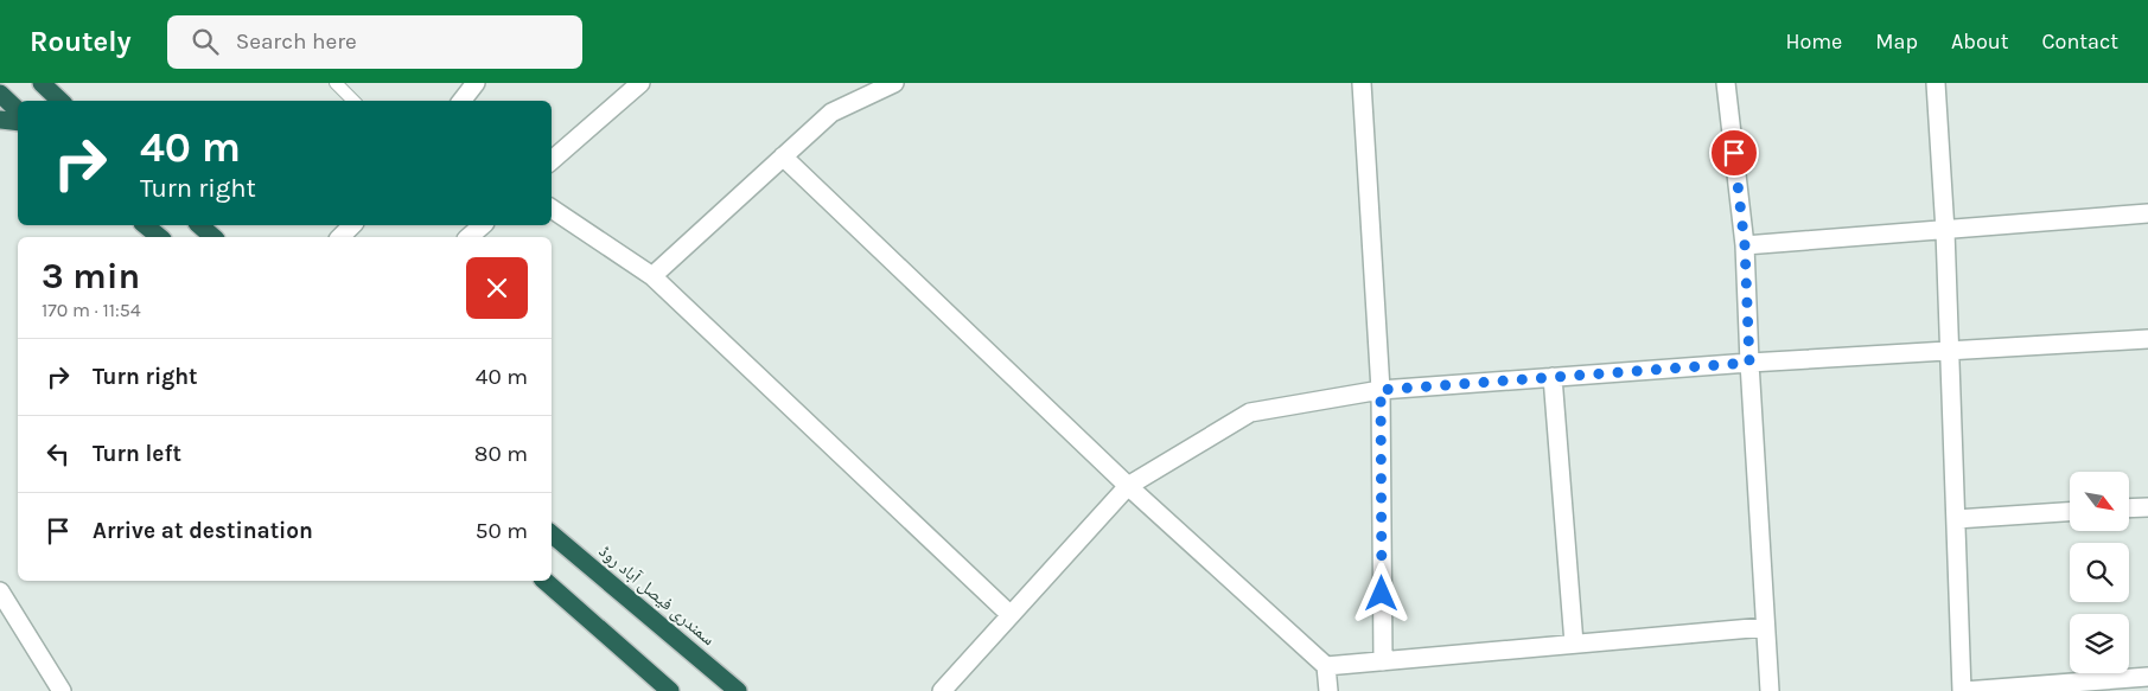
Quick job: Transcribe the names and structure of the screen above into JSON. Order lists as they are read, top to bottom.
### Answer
{
  "streets": {
    "highway": ["سمندری فیصل آباد روڈ"]
  },
  "north": "bottom right",
  "page": {
    "header": "Routely",
    "search": "Search here",
    "nav": [
      "Home",
      "Map",
      "About",
      "Contact"
    ],
    "turn": ["40 m", "Turn right"],
    "heading": ["3 min", "170 m · 11:54"],
    "list": [
      {
        "name": "Turn right",
        "value": "40 m"
      },
      {
        "name": "Turn left",
        "value": "80 m"
      },
      {
        "name": "Arrive at destination",
        "value": "50 m"
      }
    ]
  }
}
